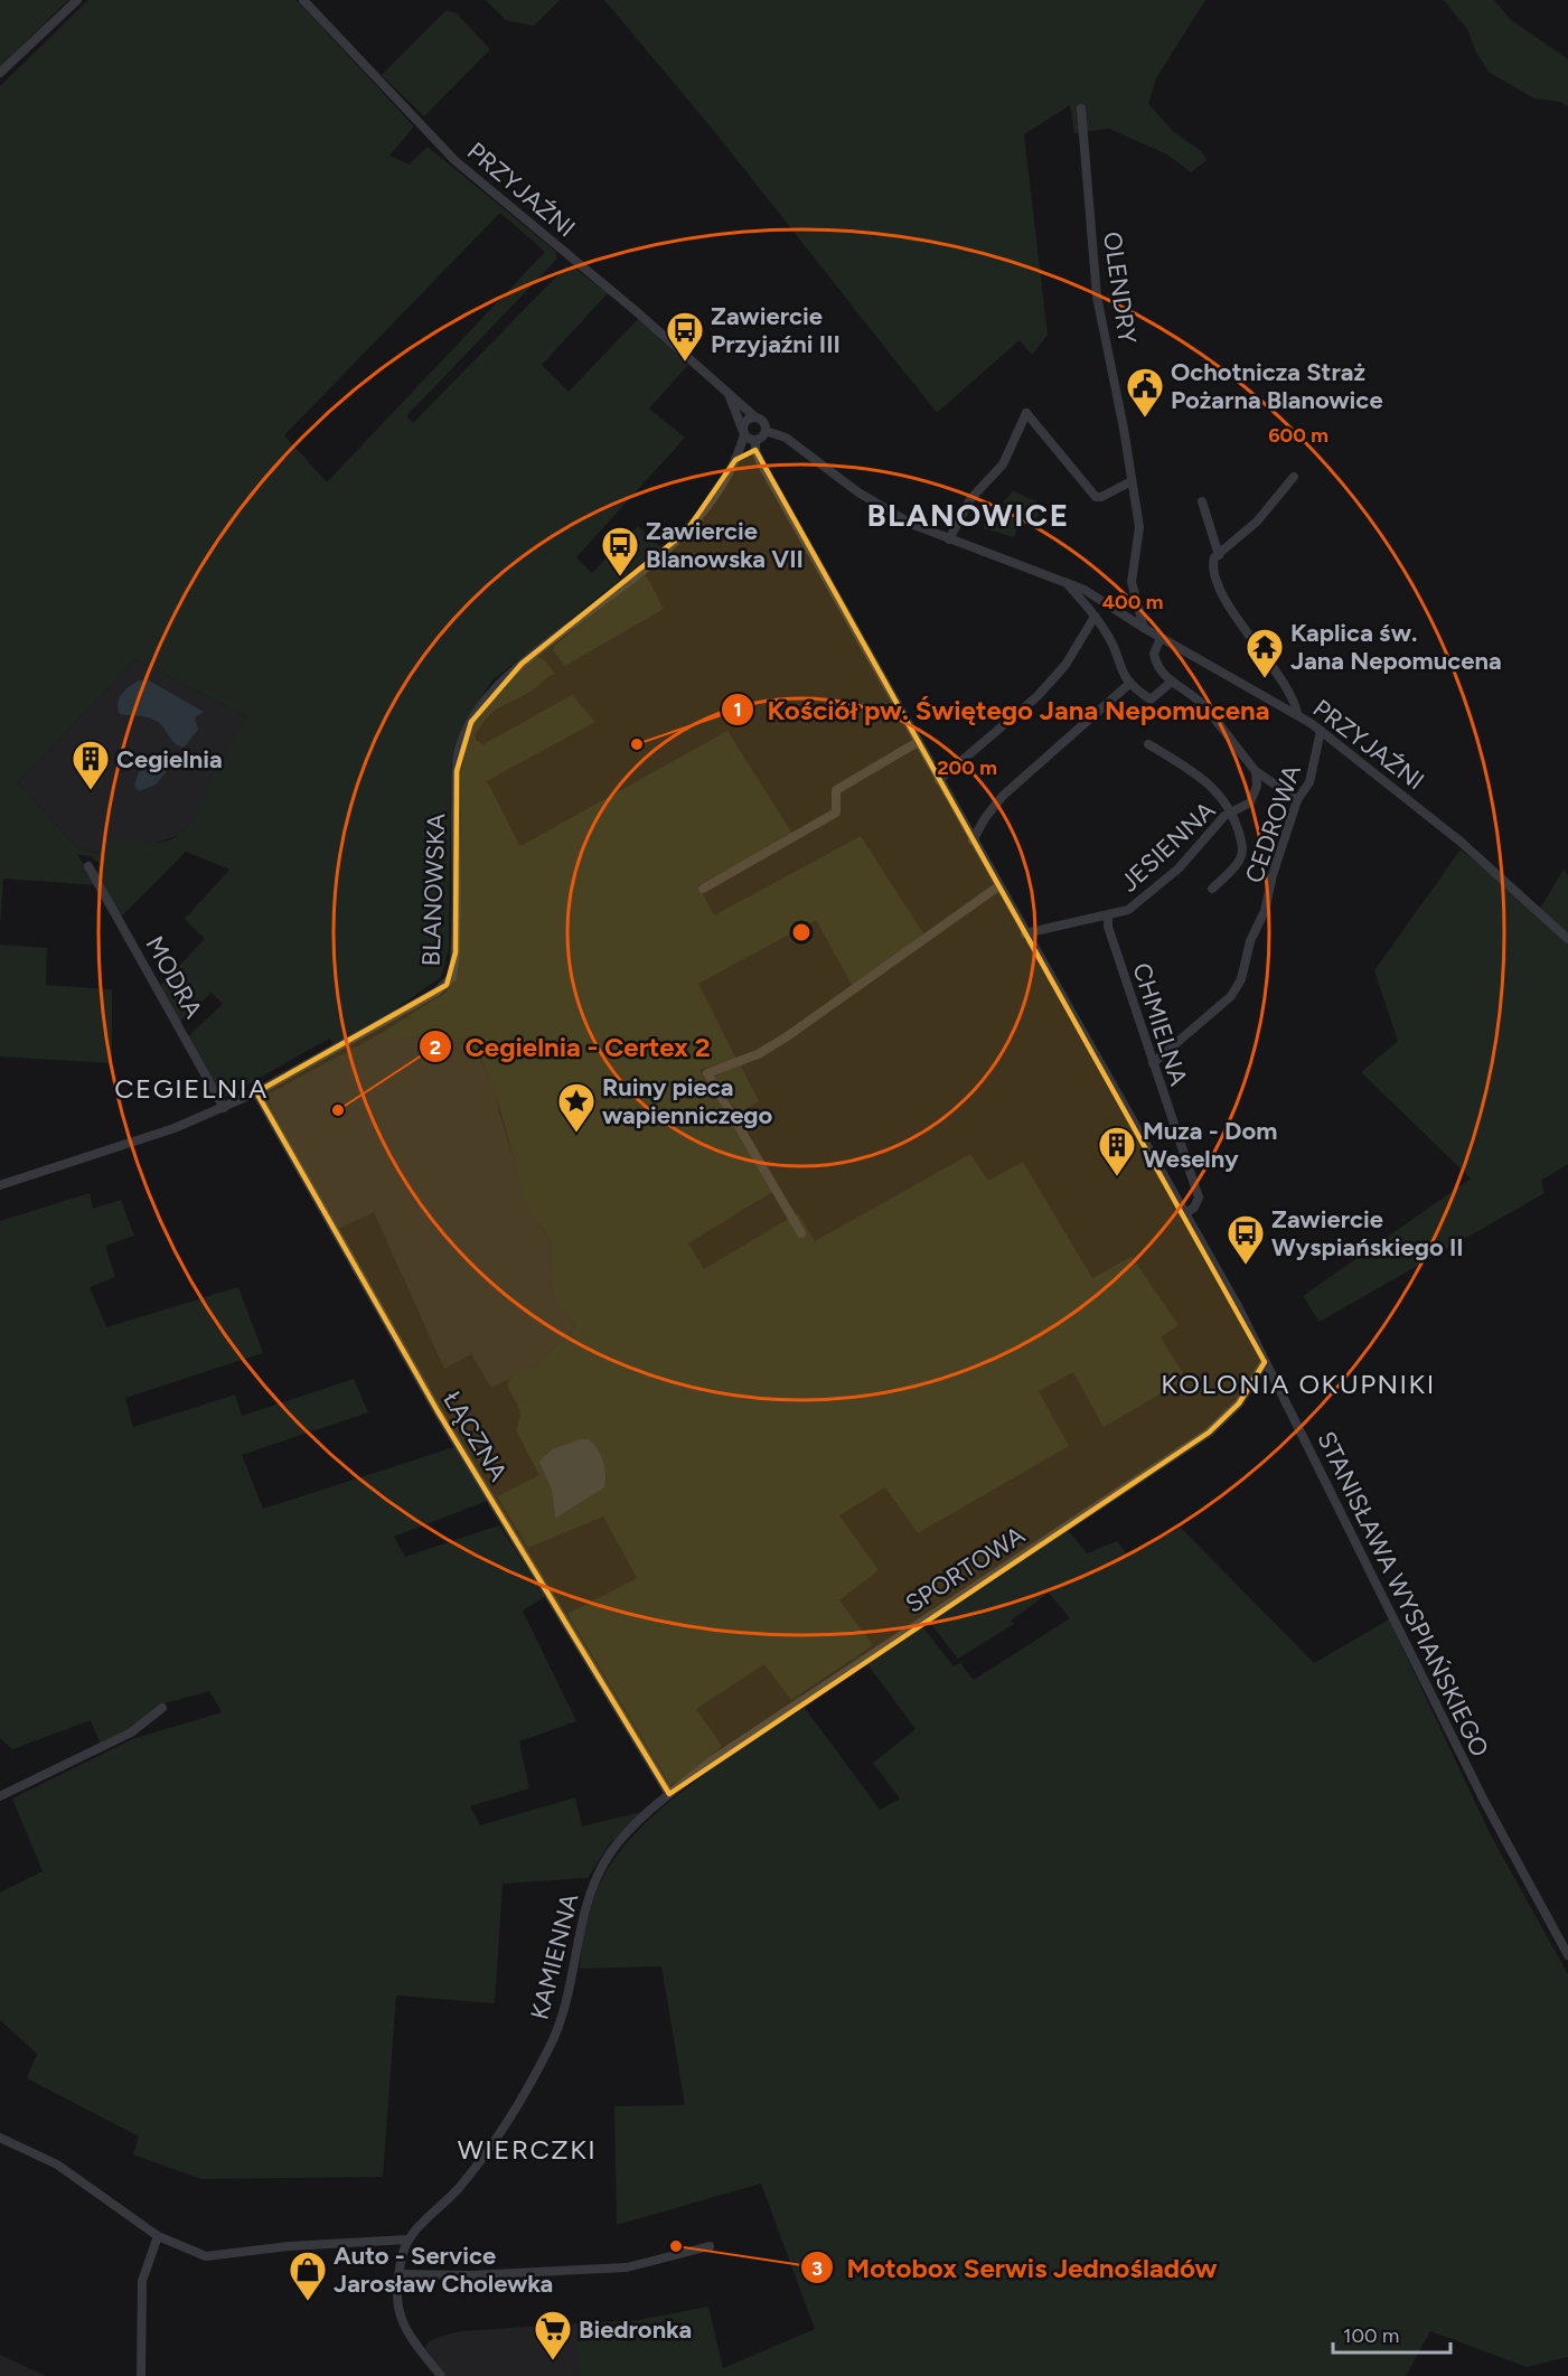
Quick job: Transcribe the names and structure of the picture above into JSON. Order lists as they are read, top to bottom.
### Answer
{
  "streets": {
    "street": [
      "PRZYJAŹNI",
      "OLENDRY",
      "CEDROWA",
      "JESIENNA",
      "BLANOWSKA",
      "MODRA",
      "CHMIELNA",
      "ŁĄCZNA",
      "SPORTOWA",
      "STANISŁAWA WYSPIAŃSKIEGO",
      "KAMIENNA"
    ]
  },
  "crossings": [
    ["PRZYJAŹNI", "OLENDRY"],
    ["PRZYJAŹNI", "CEDROWA"],
    ["PRZYJAŹNI", "BLANOWSKA"],
    ["PRZYJAŹNI", "STANISŁAWA WYSPIAŃSKIEGO"],
    ["CEDROWA", "CHMIELNA"],
    ["JESIENNA", "CHMIELNA"],
    ["JESIENNA", "STANISŁAWA WYSPIAŃSKIEGO"],
    ["BLANOWSKA", "MODRA"],
    ["BLANOWSKA", "ŁĄCZNA"],
    ["BLANOWSKA", "STANISŁAWA WYSPIAŃSKIEGO"],
    ["CHMIELNA", "STANISŁAWA WYSPIAŃSKIEGO"],
    ["ŁĄCZNA", "SPORTOWA"],
    ["ŁĄCZNA", "KAMIENNA"],
    ["SPORTOWA", "STANISŁAWA WYSPIAŃSKIEGO"],
    ["SPORTOWA", "KAMIENNA"]
  ],
  "districts": [
    "BLANOWICE",
    "CEGIELNIA",
    "KOLONIA OKUPNIKI",
    "WIERCZKI"
  ],
  "places": {
    "bus stop": ["Zawiercie Przyjaźni III", "Zawiercie Blanowska VII", "Zawiercie Wyspiańskiego II"],
    "public building": ["Ochotnicza Straż Pożarna Blanowice"],
    "temple": ["Kaplica św. Jana Nepomucena"],
    "other": ["Kościół pw. Świętego Jana Nepomucena", "Cegielnia - Certex 2", "Motobox Serwis Jednośladów"],
    "building": ["Cegielnia", "Muza - Dom Weselny"],
    "place": ["Ruiny pieca wapienniczego"],
    "shop": ["Auto - Service Jarosław Cholewka"],
    "supermarket": ["Biedronka"]
  },
  "scale_bar": "100 m",
  "rings": ["600 m", "400 m", "200 m"]
}
